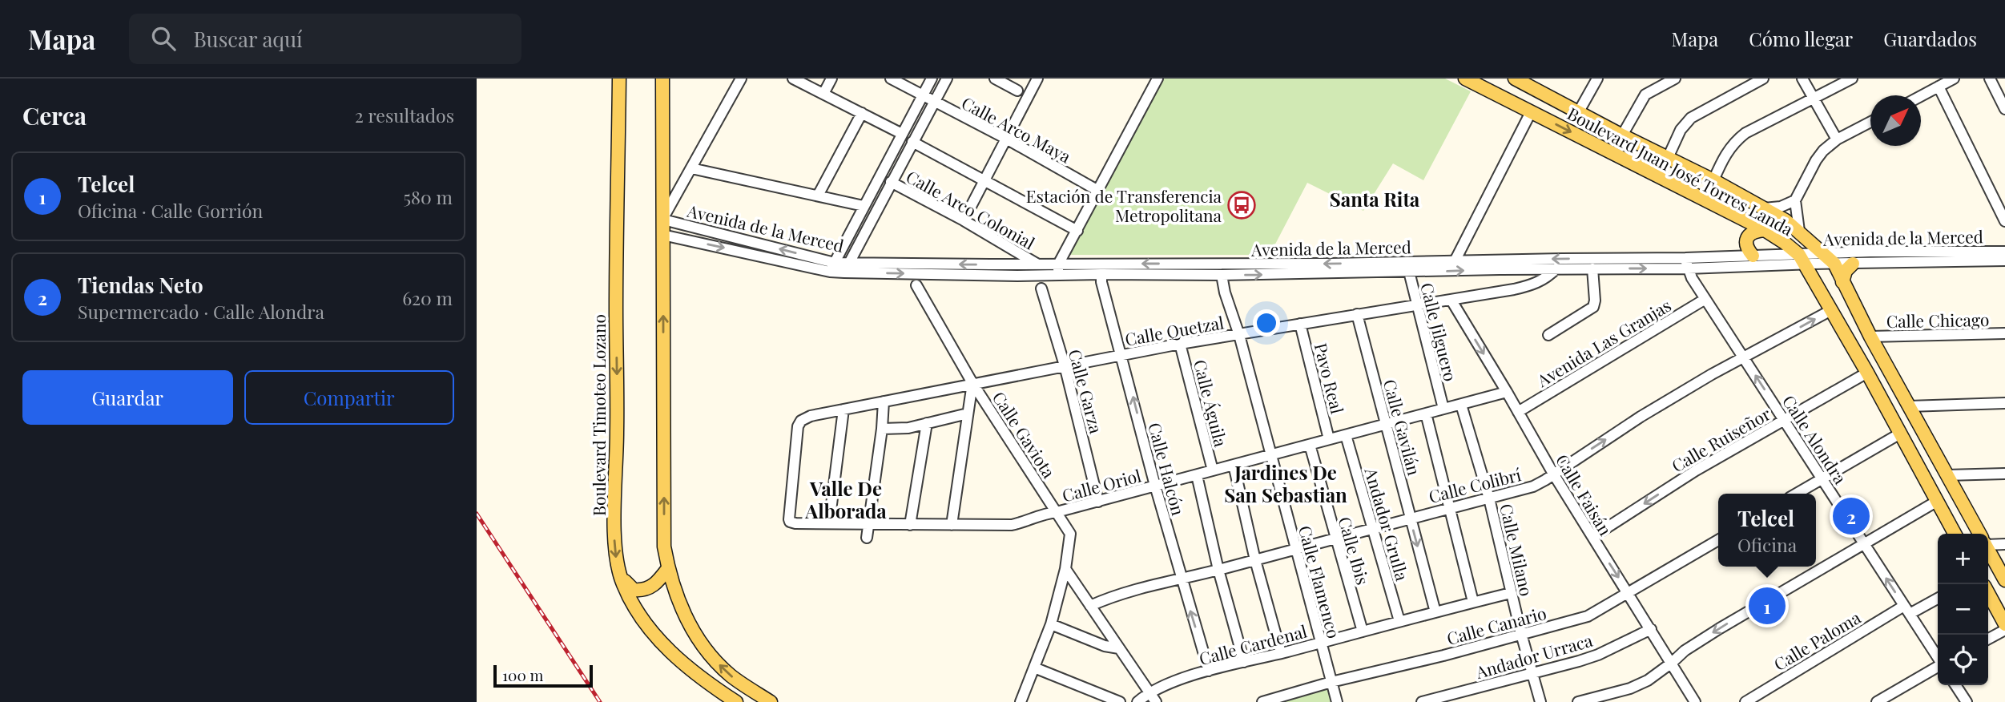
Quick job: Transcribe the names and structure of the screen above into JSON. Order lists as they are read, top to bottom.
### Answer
{
  "streets": {
    "main road": ["Boulevard Juan José Torres Landa", "Boulevard Timoteo Lozano"],
    "street": [
      "Calle Arco Maya",
      "Calle Arco Colonial",
      "Avenida de la Merced",
      "Calle Chicago",
      "Calle Quetzal",
      "Calle Jilguero",
      "Avenida Las Granjas",
      "Pavo Real",
      "Calle Garza",
      "Calle Águila",
      "Calle Gavilán",
      "Calle Gaviota",
      "Calle Ruiseñor",
      "Calle Alondra",
      "Calle Halcón",
      "Calle Oriol",
      "Calle Colibrí",
      "Calle Faisán",
      "Andador Grulla",
      "Calle Milano",
      "Calle Ibis",
      "Calle Flamenco",
      "Calle Canario",
      "Calle Paloma",
      "Calle Cardenal",
      "Andador Urraca"
    ]
  },
  "crossings": [
    ["Boulevard Juan José Torres Landa", "Avenida de la Merced"],
    ["Boulevard Juan José Torres Landa", "Calle Chicago"],
    ["Boulevard Juan José Torres Landa", "Calle Ruiseñor"],
    ["Boulevard Juan José Torres Landa", "Calle Colibrí"],
    ["Calle Arco Colonial", "Avenida de la Merced"],
    ["Avenida de la Merced", "Calle Quetzal"],
    ["Avenida de la Merced", "Calle Jilguero"],
    ["Avenida de la Merced", "Calle Alondra"],
    ["Avenida de la Merced", "Calle Halcón"],
    ["Avenida de la Merced", "Calle Flamenco"],
    ["Calle Quetzal", "Calle Jilguero"],
    ["Calle Quetzal", "Pavo Real"],
    ["Calle Quetzal", "Calle Garza"],
    ["Calle Quetzal", "Calle Águila"],
    ["Calle Quetzal", "Calle Gavilán"],
    ["Calle Quetzal", "Calle Gaviota"],
    ["Calle Quetzal", "Calle Halcón"],
    ["Calle Quetzal", "Calle Oriol"],
    ["Calle Quetzal", "Calle Faisán"],
    ["Calle Quetzal", "Calle Flamenco"],
    ["Calle Jilguero", "Calle Oriol"],
    ["Avenida Las Granjas", "Calle Alondra"],
    ["Avenida Las Granjas", "Calle Faisán"],
    ["Pavo Real", "Calle Oriol"],
    ["Calle Garza", "Calle Oriol"],
    ["Calle Águila", "Calle Oriol"],
    ["Calle Gavilán", "Calle Oriol"],
    ["Calle Gavilán", "Calle Colibrí"],
    ["Calle Gavilán", "Calle Cardenal"],
    ["Calle Gaviota", "Calle Oriol"],
    ["Calle Ruiseñor", "Calle Alondra"],
    ["Calle Ruiseñor", "Calle Faisán"],
    ["Calle Alondra", "Calle Colibrí"],
    ["Calle Alondra", "Calle Paloma"],
    ["Calle Halcón", "Calle Oriol"],
    ["Calle Halcón", "Calle Colibrí"],
    ["Calle Halcón", "Calle Cardenal"],
    ["Calle Oriol", "Calle Faisán"],
    ["Calle Oriol", "Andador Grulla"],
    ["Calle Oriol", "Calle Milano"],
    ["Calle Oriol", "Calle Ibis"],
    ["Calle Oriol", "Calle Flamenco"],
    ["Calle Colibrí", "Calle Faisán"],
    ["Calle Colibrí", "Andador Grulla"],
    ["Calle Colibrí", "Calle Milano"],
    ["Calle Colibrí", "Calle Ibis"],
    ["Calle Colibrí", "Calle Flamenco"],
    ["Calle Faisán", "Calle Canario"],
    ["Calle Faisán", "Andador Urraca"],
    ["Andador Grulla", "Calle Cardenal"],
    ["Calle Milano", "Calle Canario"],
    ["Calle Milano", "Calle Cardenal"],
    ["Calle Milano", "Andador Urraca"],
    ["Calle Ibis", "Calle Cardenal"],
    ["Calle Flamenco", "Calle Canario"],
    ["Calle Flamenco", "Calle Cardenal"]
  ],
  "one_way": ["Calle Ruiseñor", "Calle Colibrí", "Calle Faisán"],
  "districts": ["Santa Rita", "Jardines De San Sebastian", "Valle De Alborada"],
  "places": {
    "bus stop": ["Estación de Transferencia Metropolitana"]
  },
  "scale_bar": "100 m",
  "north": "top right",
  "page": {
    "header": "Mapa",
    "search": "Buscar aquí",
    "nav": ["Mapa", "Cómo llegar", "Guardados"],
    "heading": ["Cerca", "2 resultados"],
    "list": [
      {
        "mark": "1",
        "name": "Telcel",
        "note": "Oficina · Calle Gorrión",
        "value": "580 m"
      },
      {
        "mark": "2",
        "name": "Tiendas Neto",
        "note": "Supermercado · Calle Alondra",
        "value": "620 m"
      }
    ],
    "buttons": ["Guardar", "Compartir"],
    "popup": ["Telcel", "Oficina"],
    "pins": ["2", "1"],
    "map_buttons": ["+", "−"],
    "scale": "100 m"
  }
}
